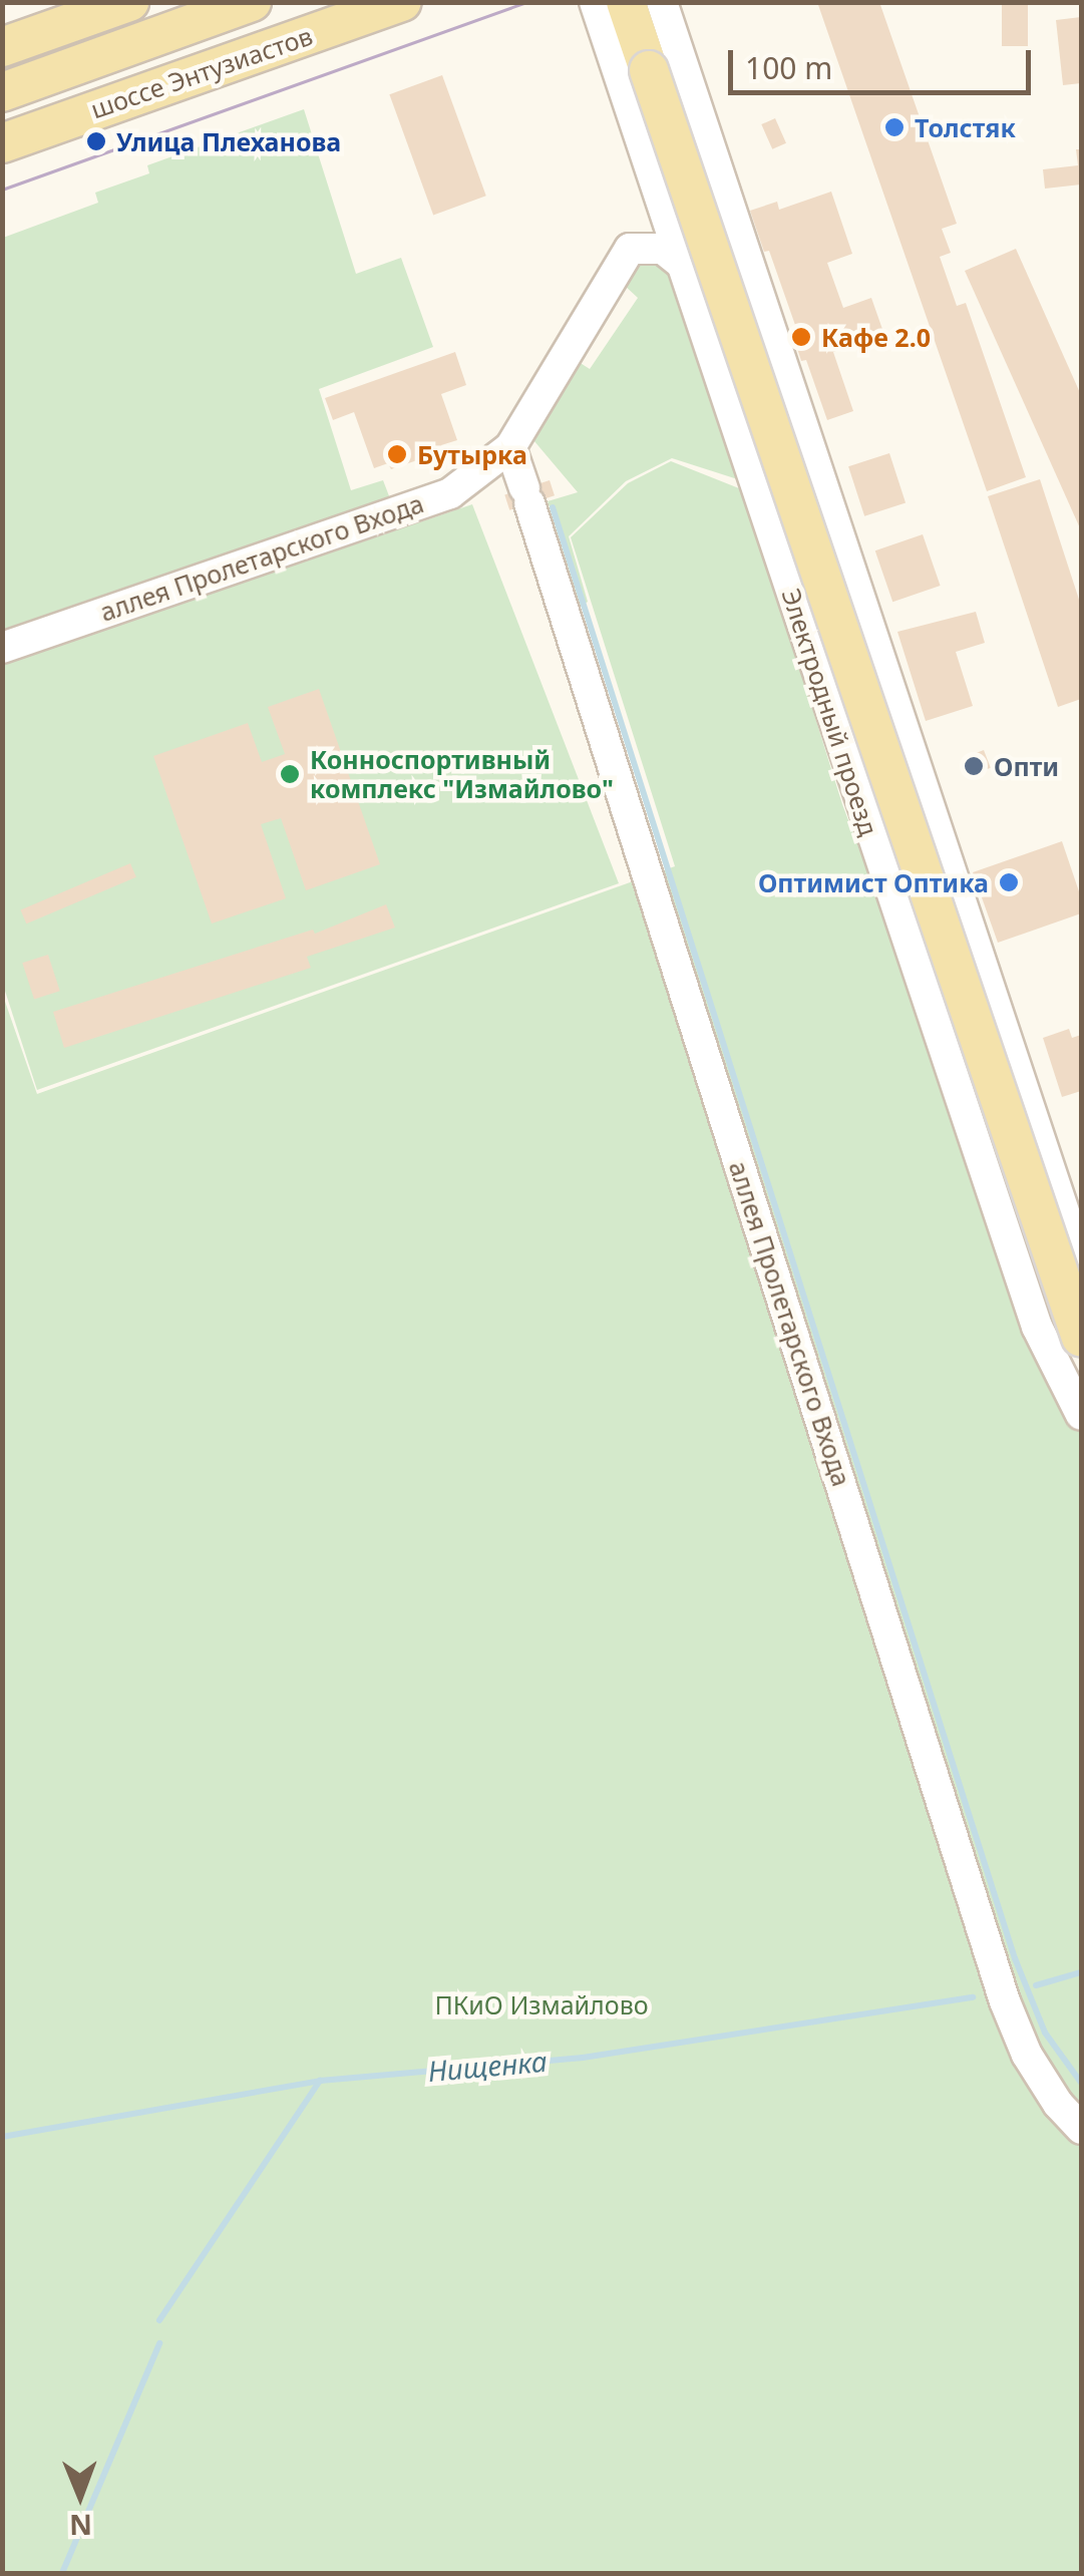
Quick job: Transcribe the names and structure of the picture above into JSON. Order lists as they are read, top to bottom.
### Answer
{
  "streets": {
    "main road": ["шоссе Энтузиастов"],
    "street": ["аллея Пролетарского Входа", "Электродный проезд"]
  },
  "crossings": [
    ["аллея Пролетарского Входа", "Электродный проезд"]
  ],
  "water": ["Нищенка"],
  "parks": ["ПКиО Измайлово"],
  "places": [
    "Толстяк",
    "Улица Плеханова",
    "Кафе 2.0",
    "Бутырка",
    "Опти",
    "Конноспортивный комплекс \"Измайлово\"",
    "Оптимист Оптика"
  ],
  "scale_bar": "100 m",
  "north": "bottom"
}
